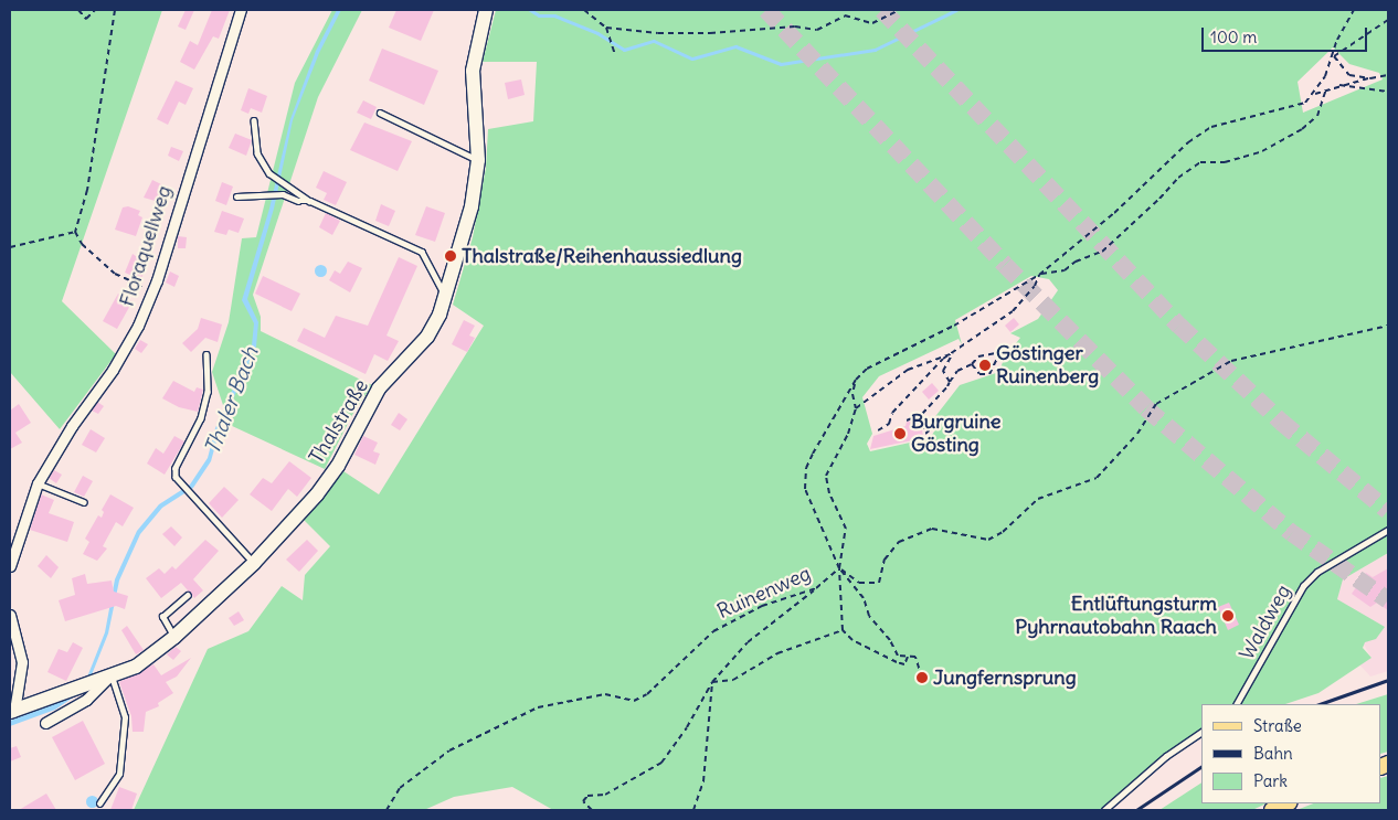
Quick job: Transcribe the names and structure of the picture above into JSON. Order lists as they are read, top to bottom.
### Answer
{
  "streets": {
    "main road": ["Thalstraße"],
    "street": ["Floraquellweg"],
    "lane": ["Waldweg"],
    "path": ["Ruinenweg"]
  },
  "water": ["Thaler Bach"],
  "places": [
    "Thalstraße/Reihenhaussiedlung",
    "Göstinger Ruinenberg",
    "Burgruine Gösting",
    "Entlüftungsturm Pyhrnautobahn Raach",
    "Jungfernsprung"
  ],
  "legend": ["Straße", "Bahn", "Park"],
  "scale_bar": "100 m"
}
